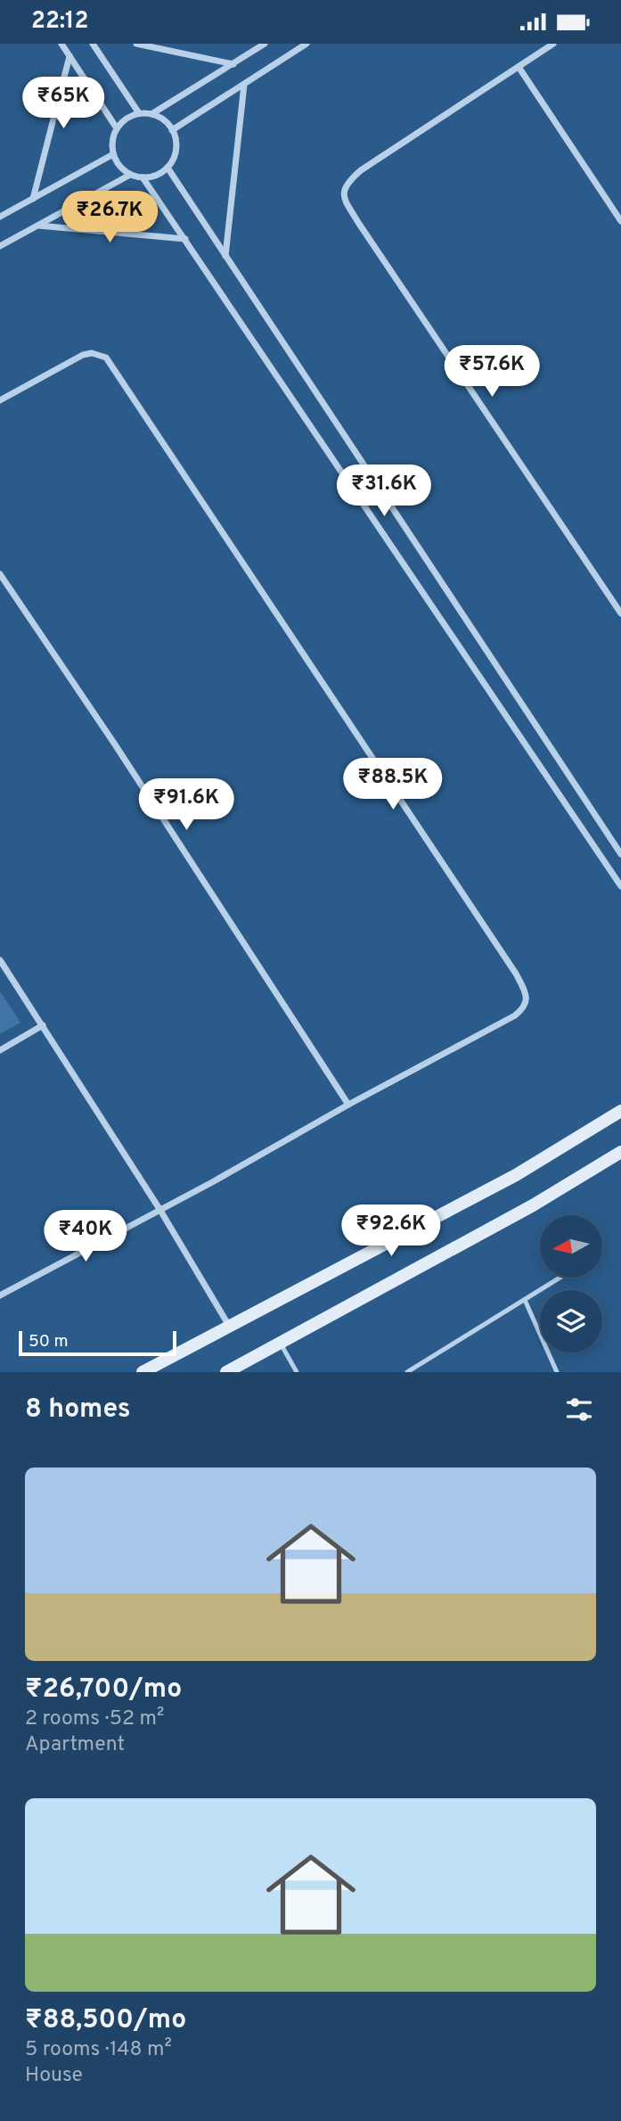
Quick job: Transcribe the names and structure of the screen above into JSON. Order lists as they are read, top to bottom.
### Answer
{
  "scale_bar": "50 m",
  "north": "left",
  "page": {
    "status": "22:12",
    "price": [
      "₹65K",
      "₹26.7K",
      "₹57.6K",
      "₹31.6K",
      "₹88.5K",
      "₹91.6K",
      "₹92.6K",
      "₹40K"
    ],
    "scale": "50 m",
    "heading": "8 homes",
    "list": [
      {
        "name": "₹26,700/mo",
        "note": "2 rooms · 52 m² · Apartment"
      },
      {
        "name": "₹88,500/mo",
        "note": "5 rooms · 148 m² · House"
      }
    ]
  }
}
